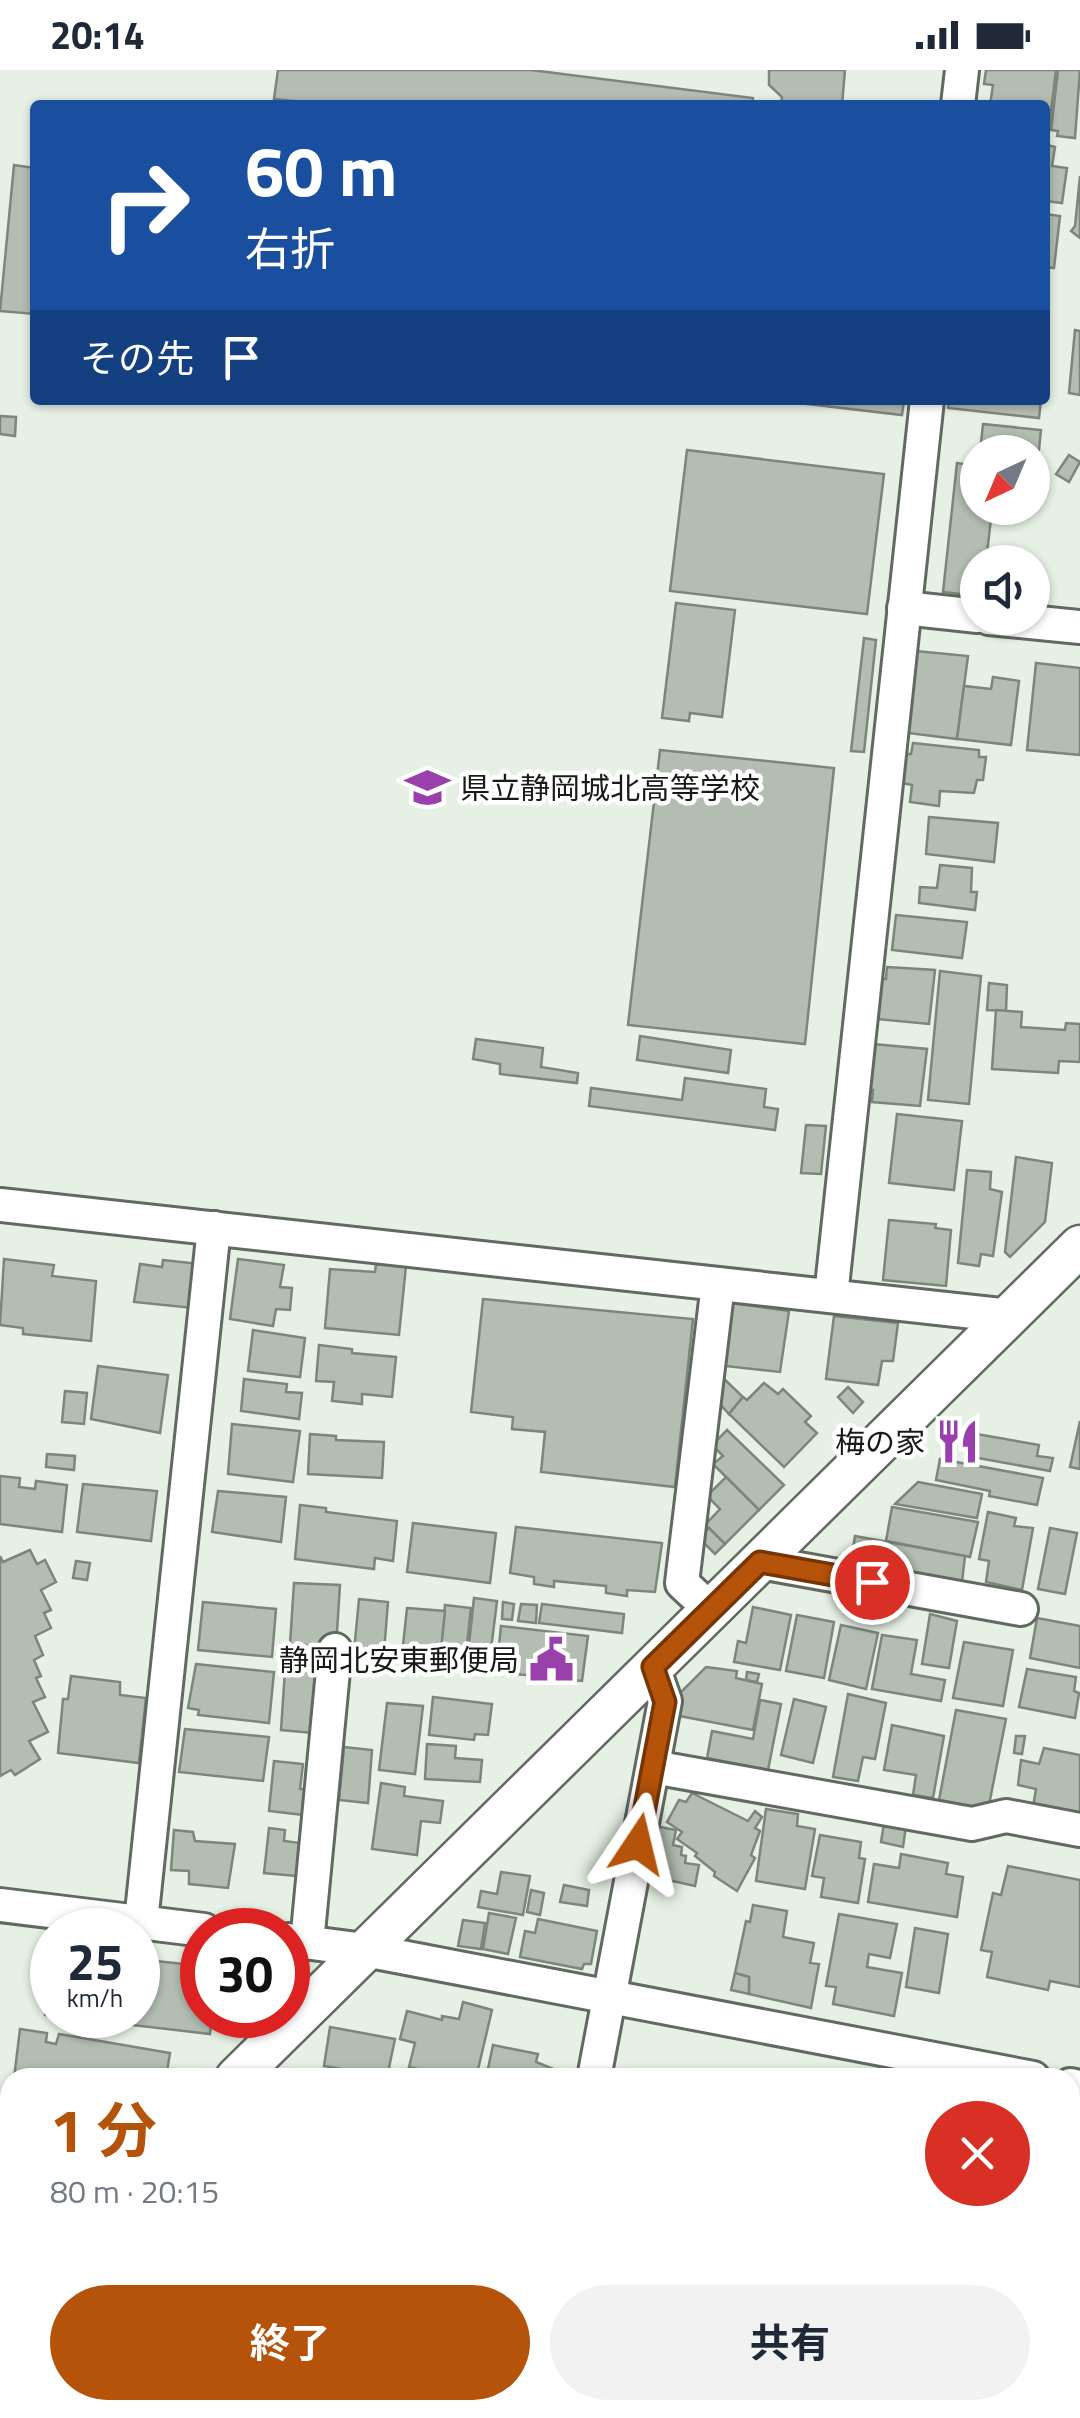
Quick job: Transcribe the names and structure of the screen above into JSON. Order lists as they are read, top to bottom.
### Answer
{
  "places": {
    "school or university": ["県立静岡城北高等学校"],
    "restaurant": ["梅の家"],
    "public building": ["静岡北安東郵便局"]
  },
  "north": "bottom left",
  "page": {
    "status": "20:14",
    "turn": ["60 m", "右折"],
    "then": "その先",
    "speed": "25 km/h",
    "limit": "30",
    "heading": ["1 分", "80 m · 20:15"],
    "buttons": ["終了", "共有"]
  }
}
